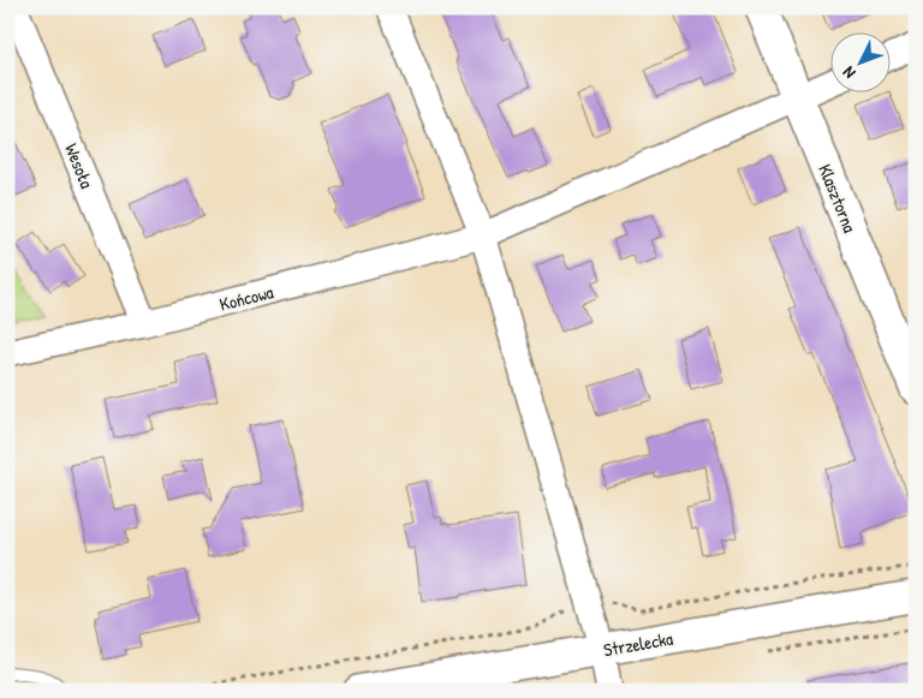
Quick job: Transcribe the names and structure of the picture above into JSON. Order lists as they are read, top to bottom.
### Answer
{
  "streets": {
    "street": [
      "Wesoła",
      "Klasztorna",
      "Końcowa",
      "Strzelecka"
    ]
  },
  "crossings": [
    ["Wesoła", "Końcowa"],
    ["Klasztorna", "Końcowa"]
  ],
  "north": "bottom left"
}
